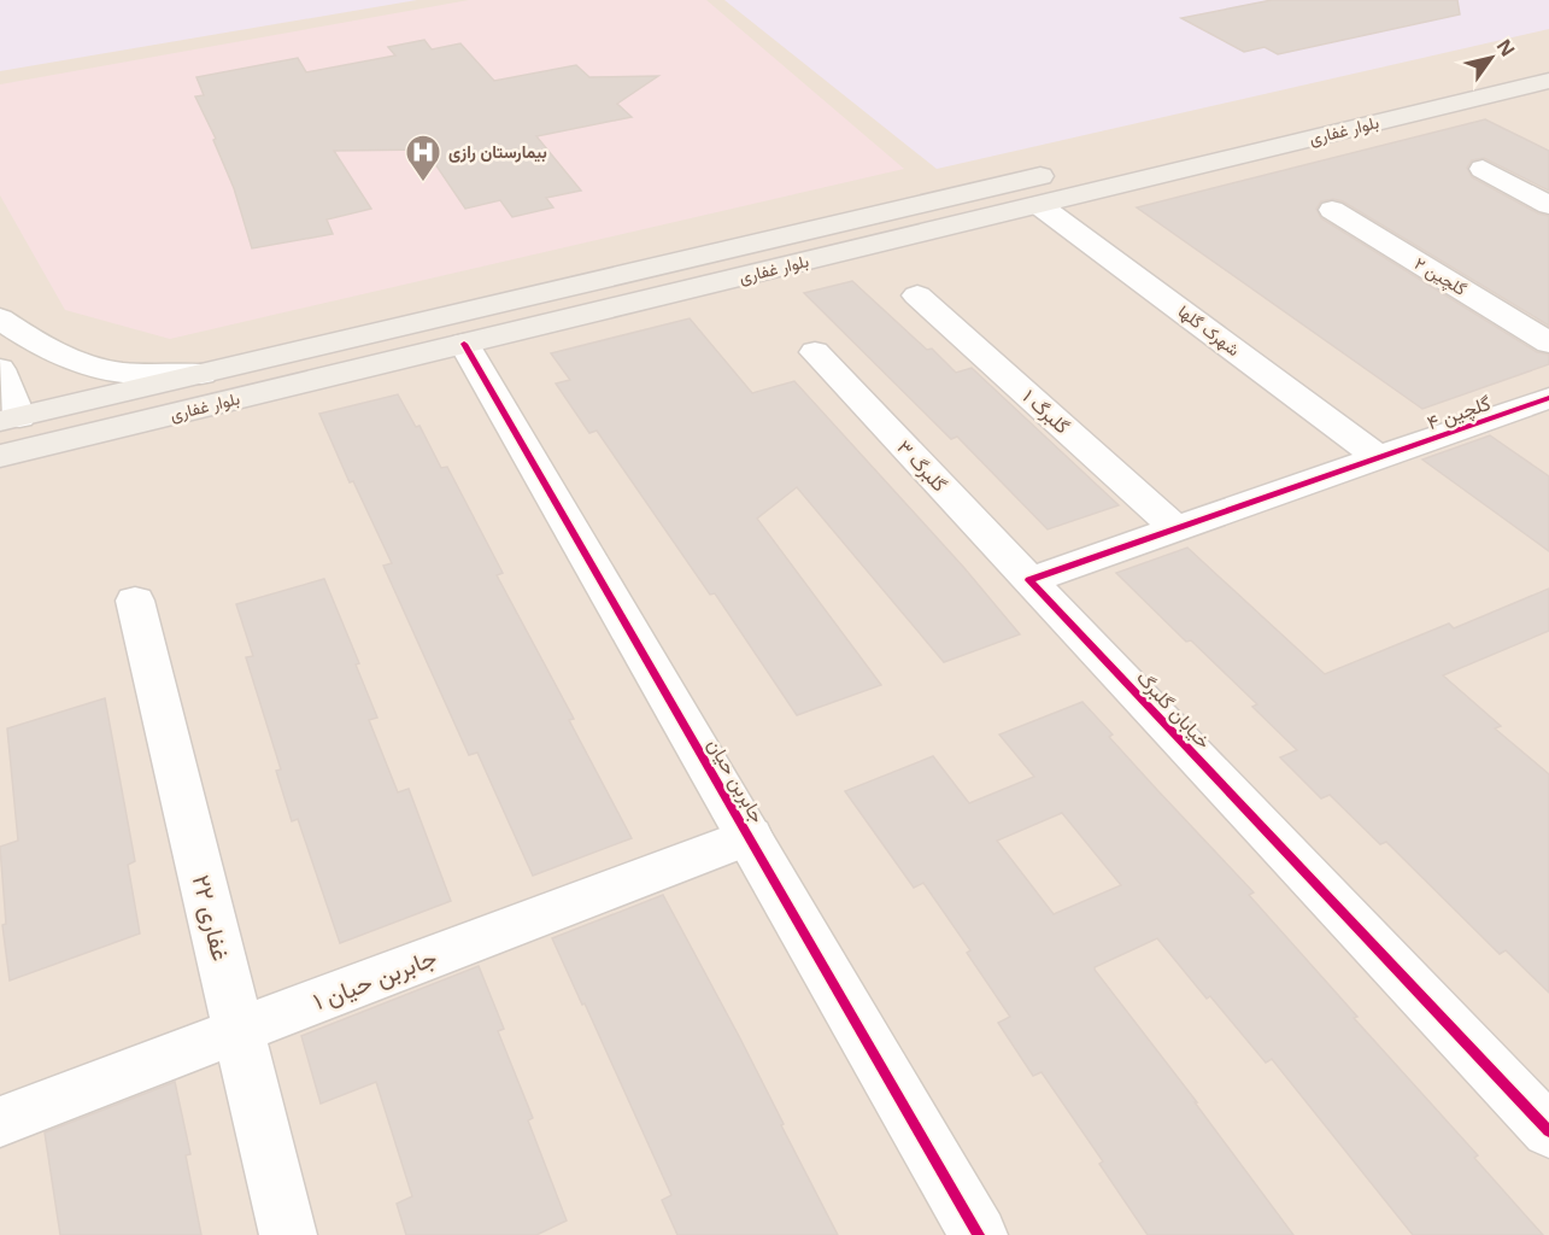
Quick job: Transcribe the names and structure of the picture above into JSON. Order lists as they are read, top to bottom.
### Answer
{
  "streets": {
    "main road": ["بلوار غفاری"],
    "street": [
      "گلچین ۲",
      "شهرک گلها",
      "گلبرگ ۱",
      "گلچین ۴",
      "گلبرگ ۳",
      "خیابان گلبرگ",
      "جابربن حیان",
      "غفاری ۲۲",
      "جابربن حیان ۱"
    ]
  },
  "crossings": [
    ["بلوار غفاری", "شهرک گلها"],
    ["بلوار غفاری", "جابربن حیان"],
    ["شهرک گلها", "گلچین ۴"],
    ["گلبرگ ۳", "خیابان گلبرگ"],
    ["جابربن حیان", "جابربن حیان ۱"],
    ["غفاری ۲۲", "جابربن حیان ۱"]
  ],
  "places": {
    "hospital": ["بیمارستان رازی"]
  },
  "north": "top right"
}
